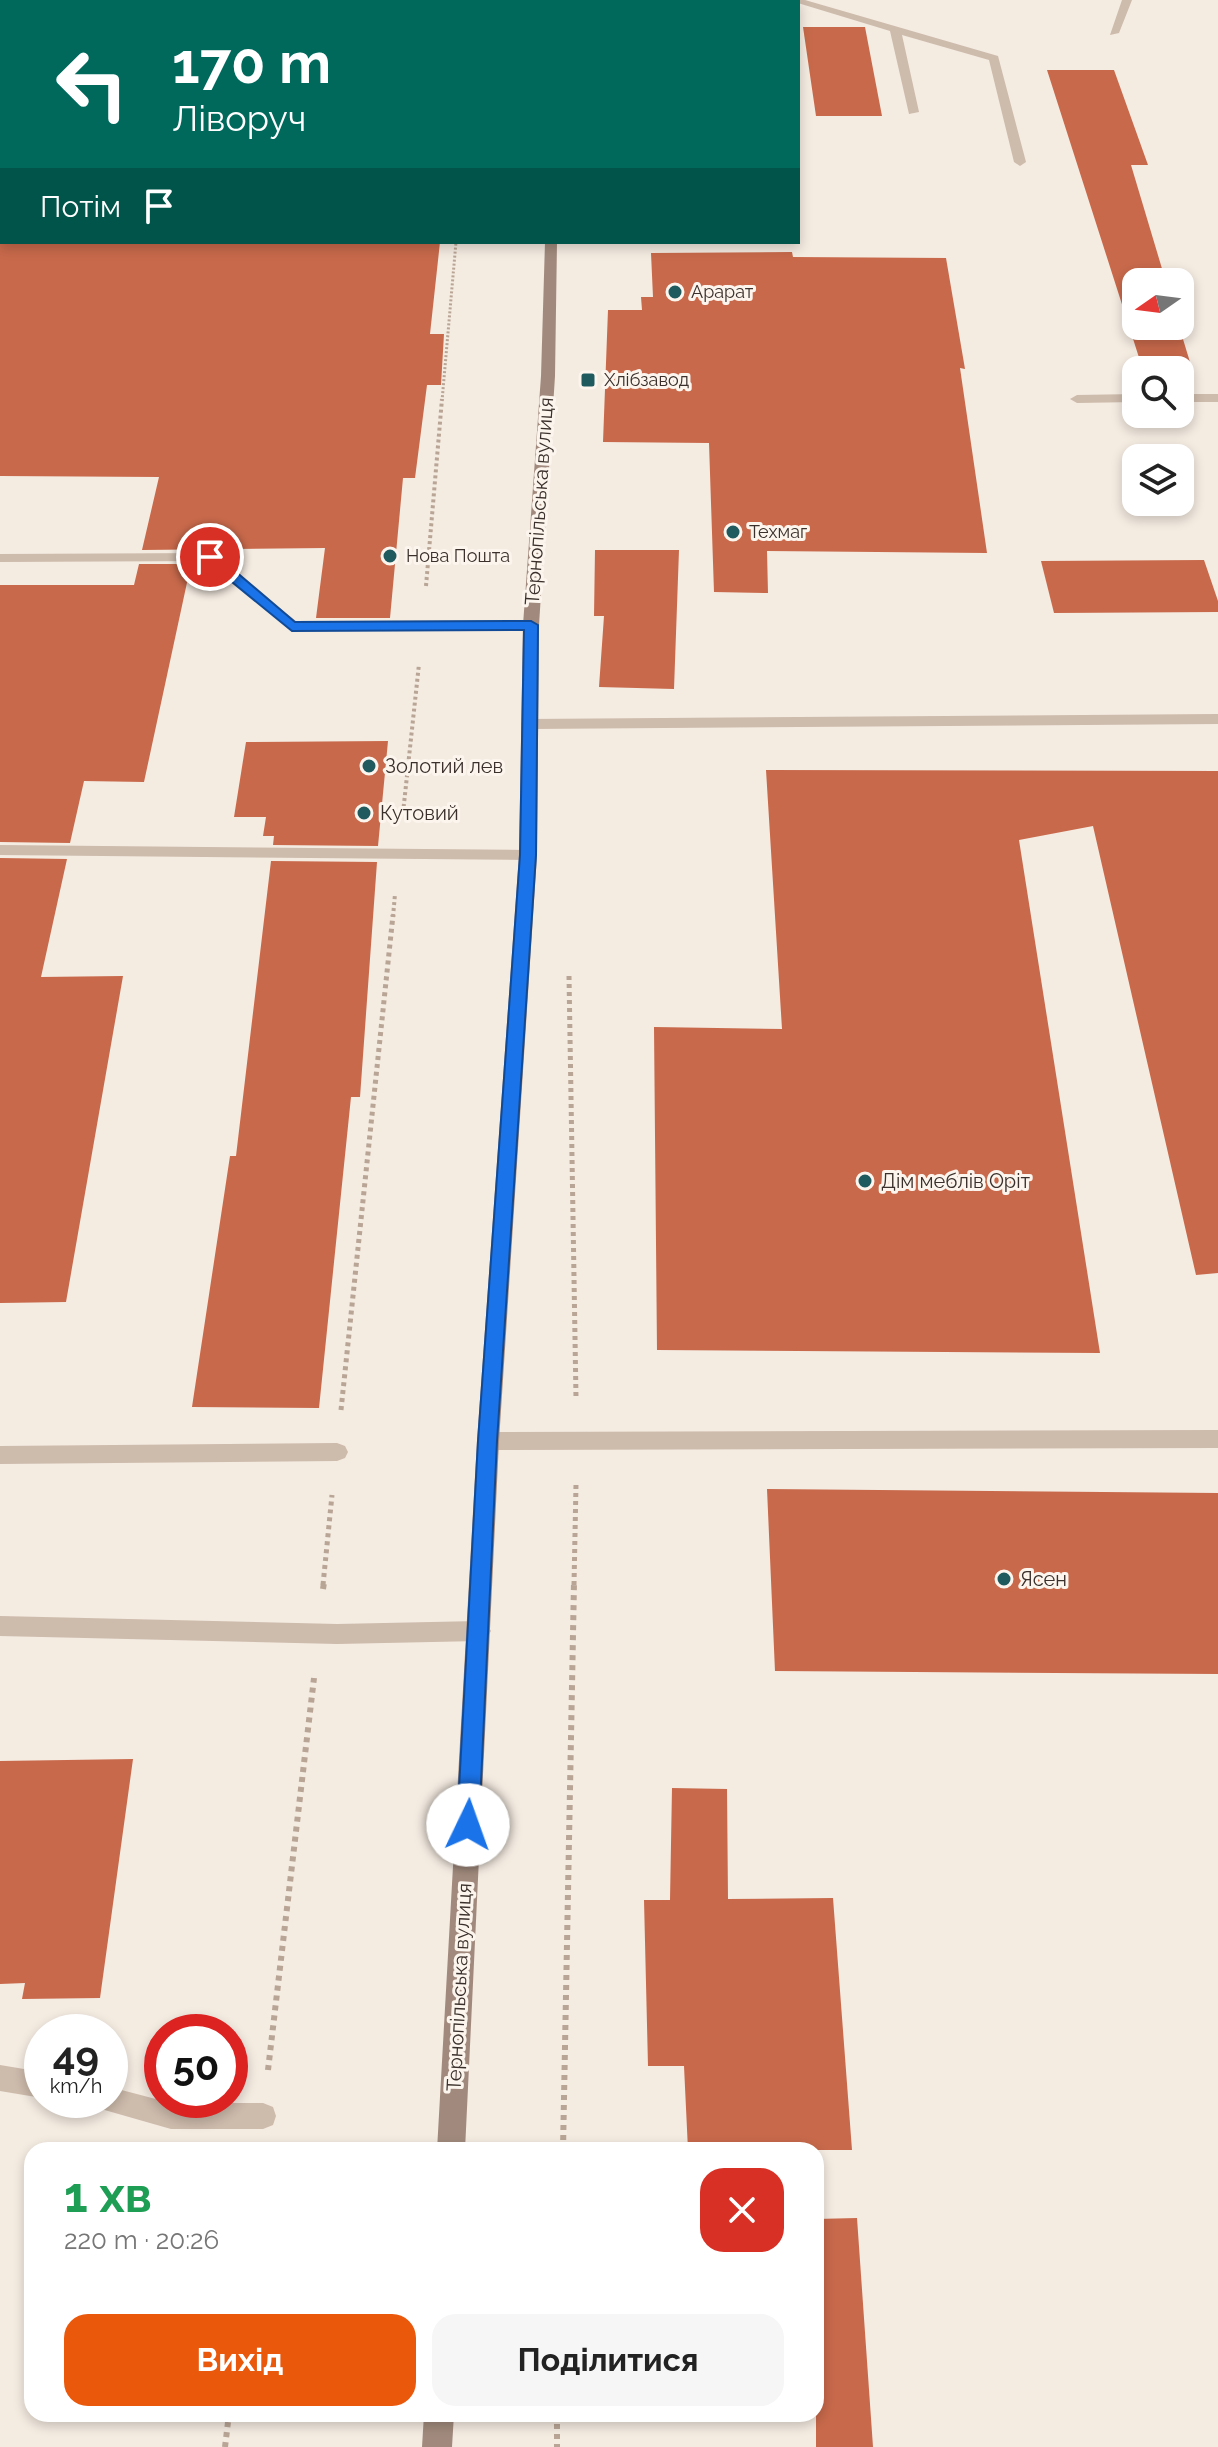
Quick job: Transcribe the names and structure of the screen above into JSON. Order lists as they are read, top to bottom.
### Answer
{
  "streets": {
    "main road": ["Тернопільська вулиця"]
  },
  "places": {
    "other": [
      "Арарат",
      "Техмаг",
      "Нова Пошта",
      "Золотий лев",
      "Кутовий",
      "Дім меблів Оріт",
      "Ясен"
    ],
    "transit": ["Хлібзавод"]
  },
  "north": "left",
  "page": {
    "turn": ["170 m", "Ліворуч"],
    "then": "Потім",
    "speed": "49 km/h",
    "limit": "50",
    "heading": ["1 хв", "220 m · 20:26"],
    "buttons": ["Вихід", "Поділитися"]
  }
}
